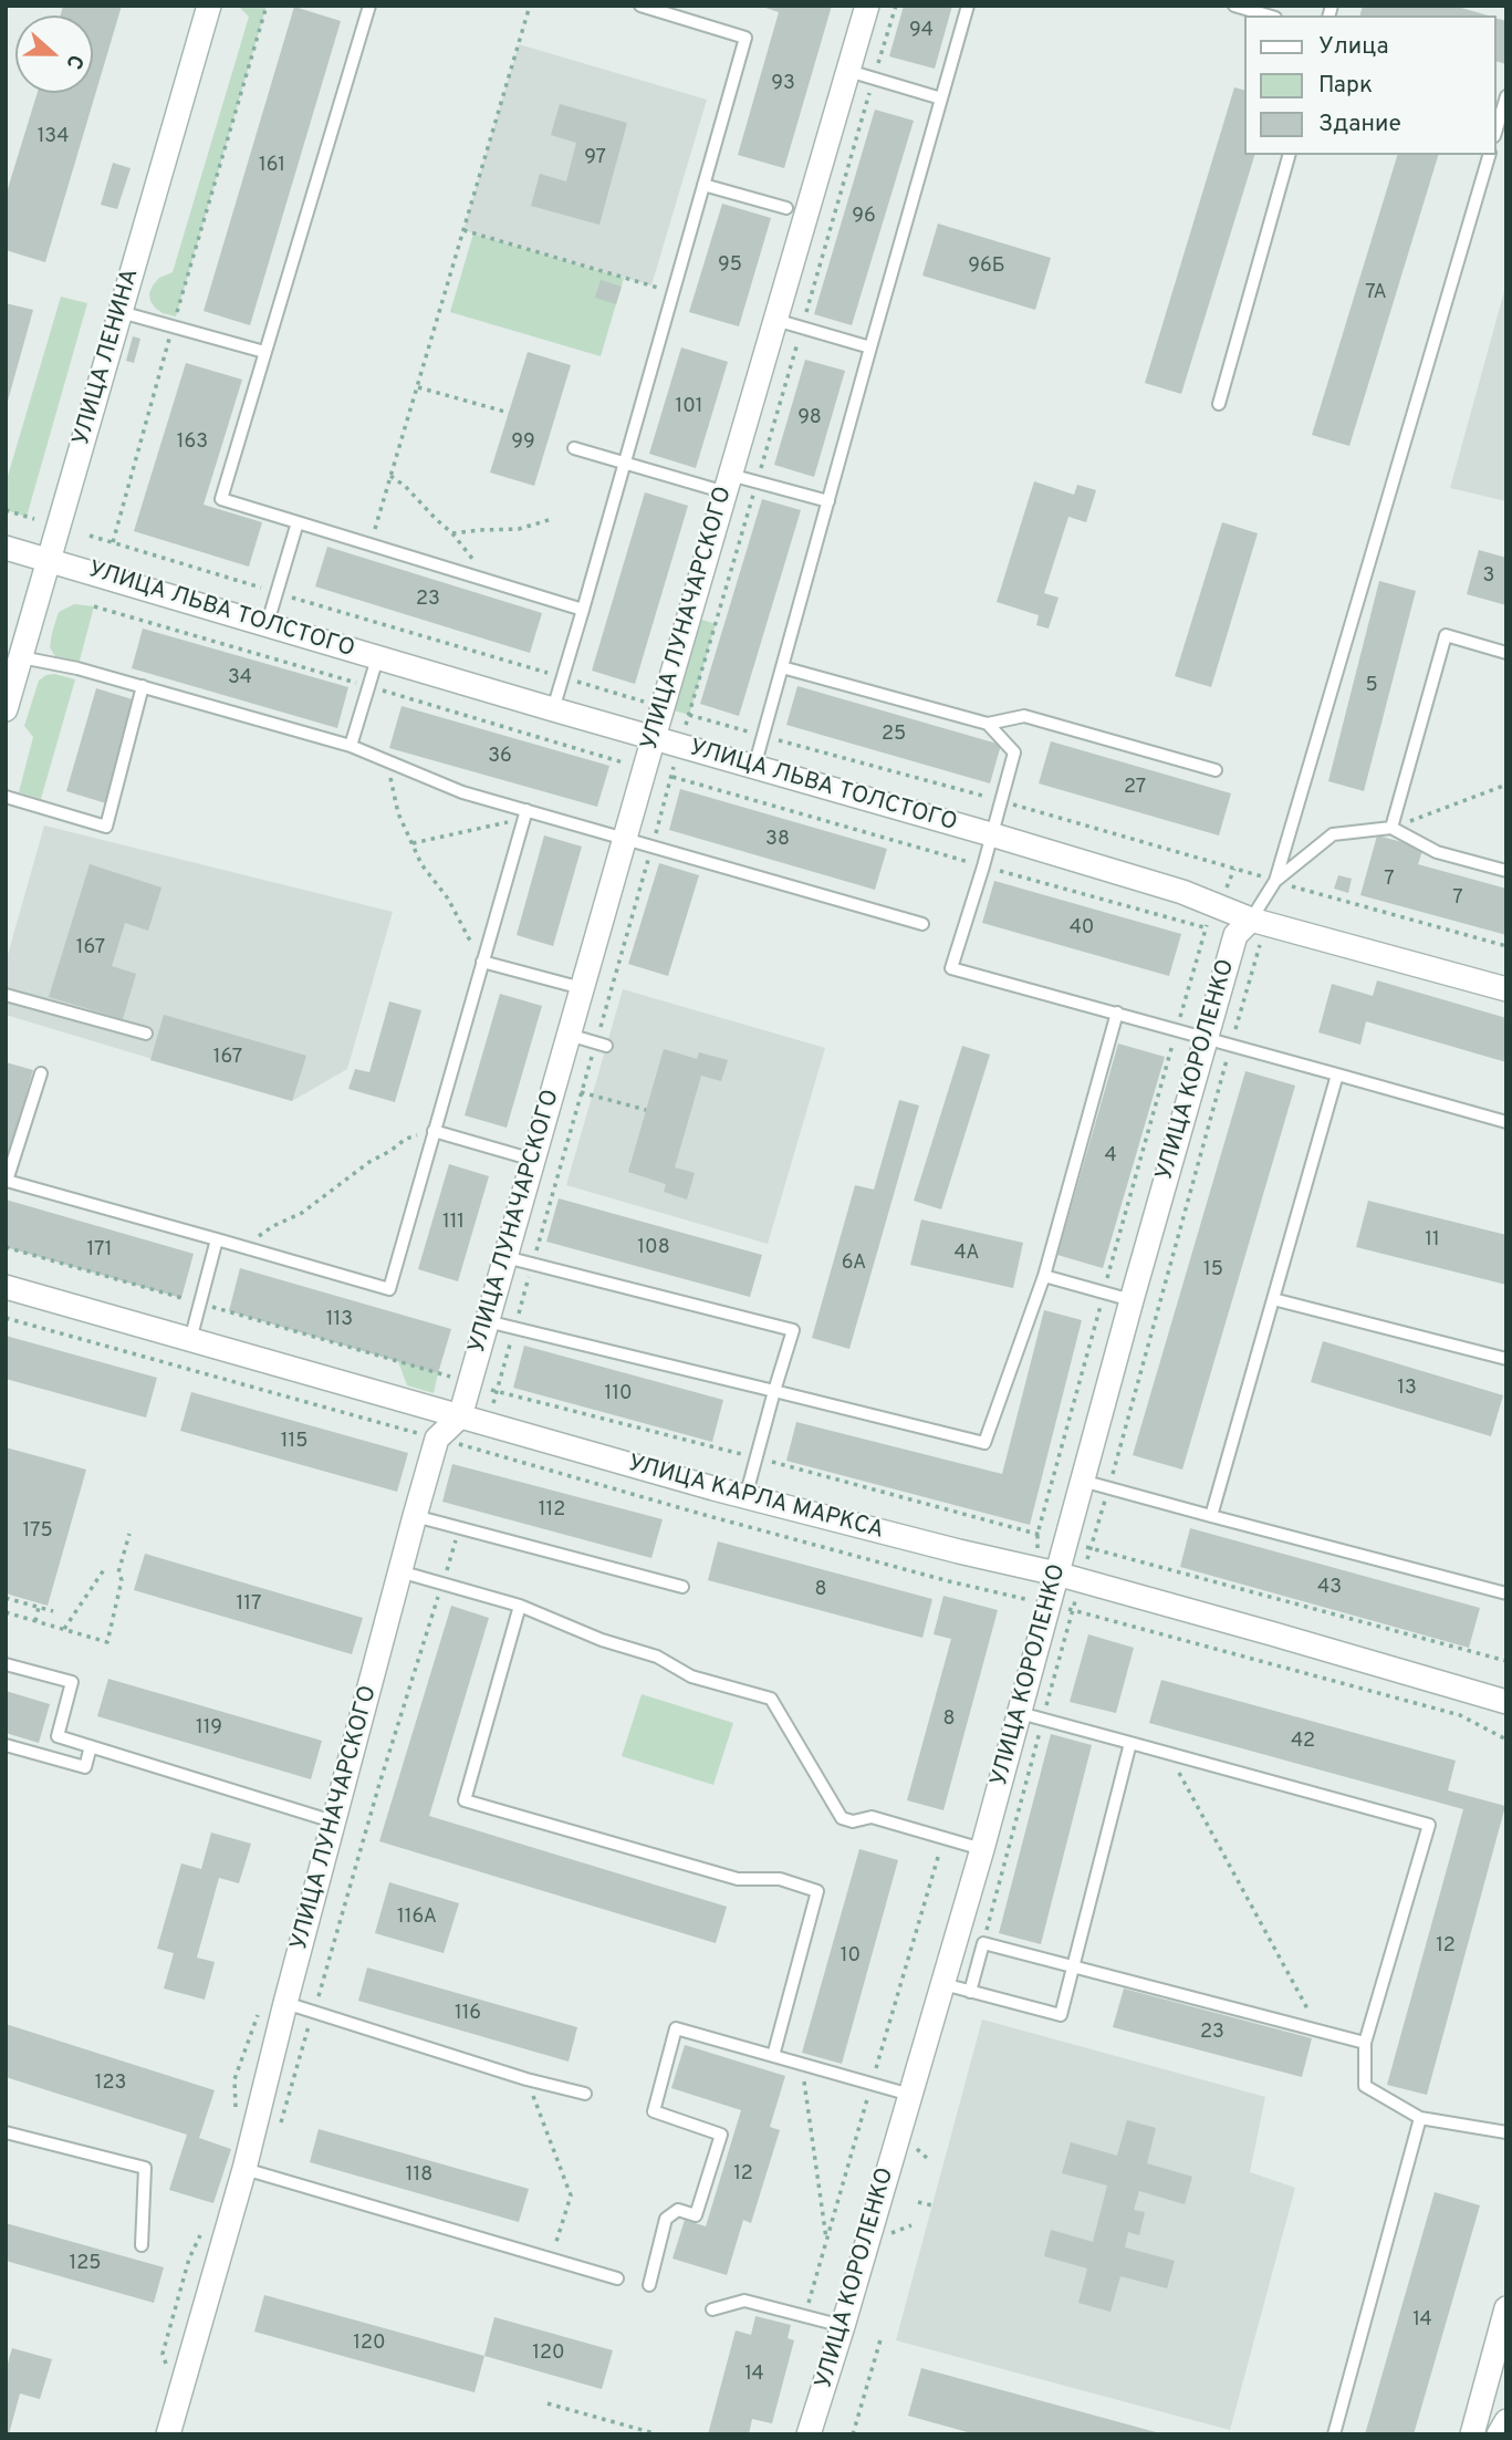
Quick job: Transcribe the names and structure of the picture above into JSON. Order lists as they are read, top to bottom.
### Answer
{
  "streets": {
    "street": [
      "УЛИЦА ЛЕНИНА",
      "УЛИЦА ЛЬВА ТОЛСТОГО",
      "УЛИЦА ЛУНАЧАРСКОГО",
      "УЛИЦА КОРОЛЕНКО",
      "УЛИЦА КАРЛА МАРКСА"
    ]
  },
  "crossings": [
    ["УЛИЦА ЛЕНИНА", "УЛИЦА ЛЬВА ТОЛСТОГО"],
    ["УЛИЦА ЛЬВА ТОЛСТОГО", "УЛИЦА ЛУНАЧАРСКОГО"],
    ["УЛИЦА ЛЬВА ТОЛСТОГО", "УЛИЦА КОРОЛЕНКО"],
    ["УЛИЦА ЛУНАЧАРСКОГО", "УЛИЦА КАРЛА МАРКСА"],
    ["УЛИЦА КОРОЛЕНКО", "УЛИЦА КАРЛА МАРКСА"]
  ],
  "house_numbers": [
    "94",
    "93",
    "134",
    "97",
    "161",
    "96",
    "95",
    "96Б",
    "7А",
    "101",
    "98",
    "163",
    "99",
    "3",
    "23",
    "34",
    "5",
    "25",
    "36",
    "27",
    "38",
    "7",
    "7",
    "40",
    "167",
    "167",
    "4",
    "111",
    "11",
    "108",
    "171",
    "4А",
    "6А",
    "15",
    "113",
    "13",
    "110",
    "115",
    "112",
    "175",
    "43",
    "8",
    "117",
    "8",
    "119",
    "42",
    "116А",
    "12",
    "10",
    "116",
    "23",
    "123",
    "12",
    "118",
    "125",
    "14",
    "120",
    "120",
    "14"
  ],
  "legend": ["Улица", "Парк", "Здание"],
  "north": "right"
}
